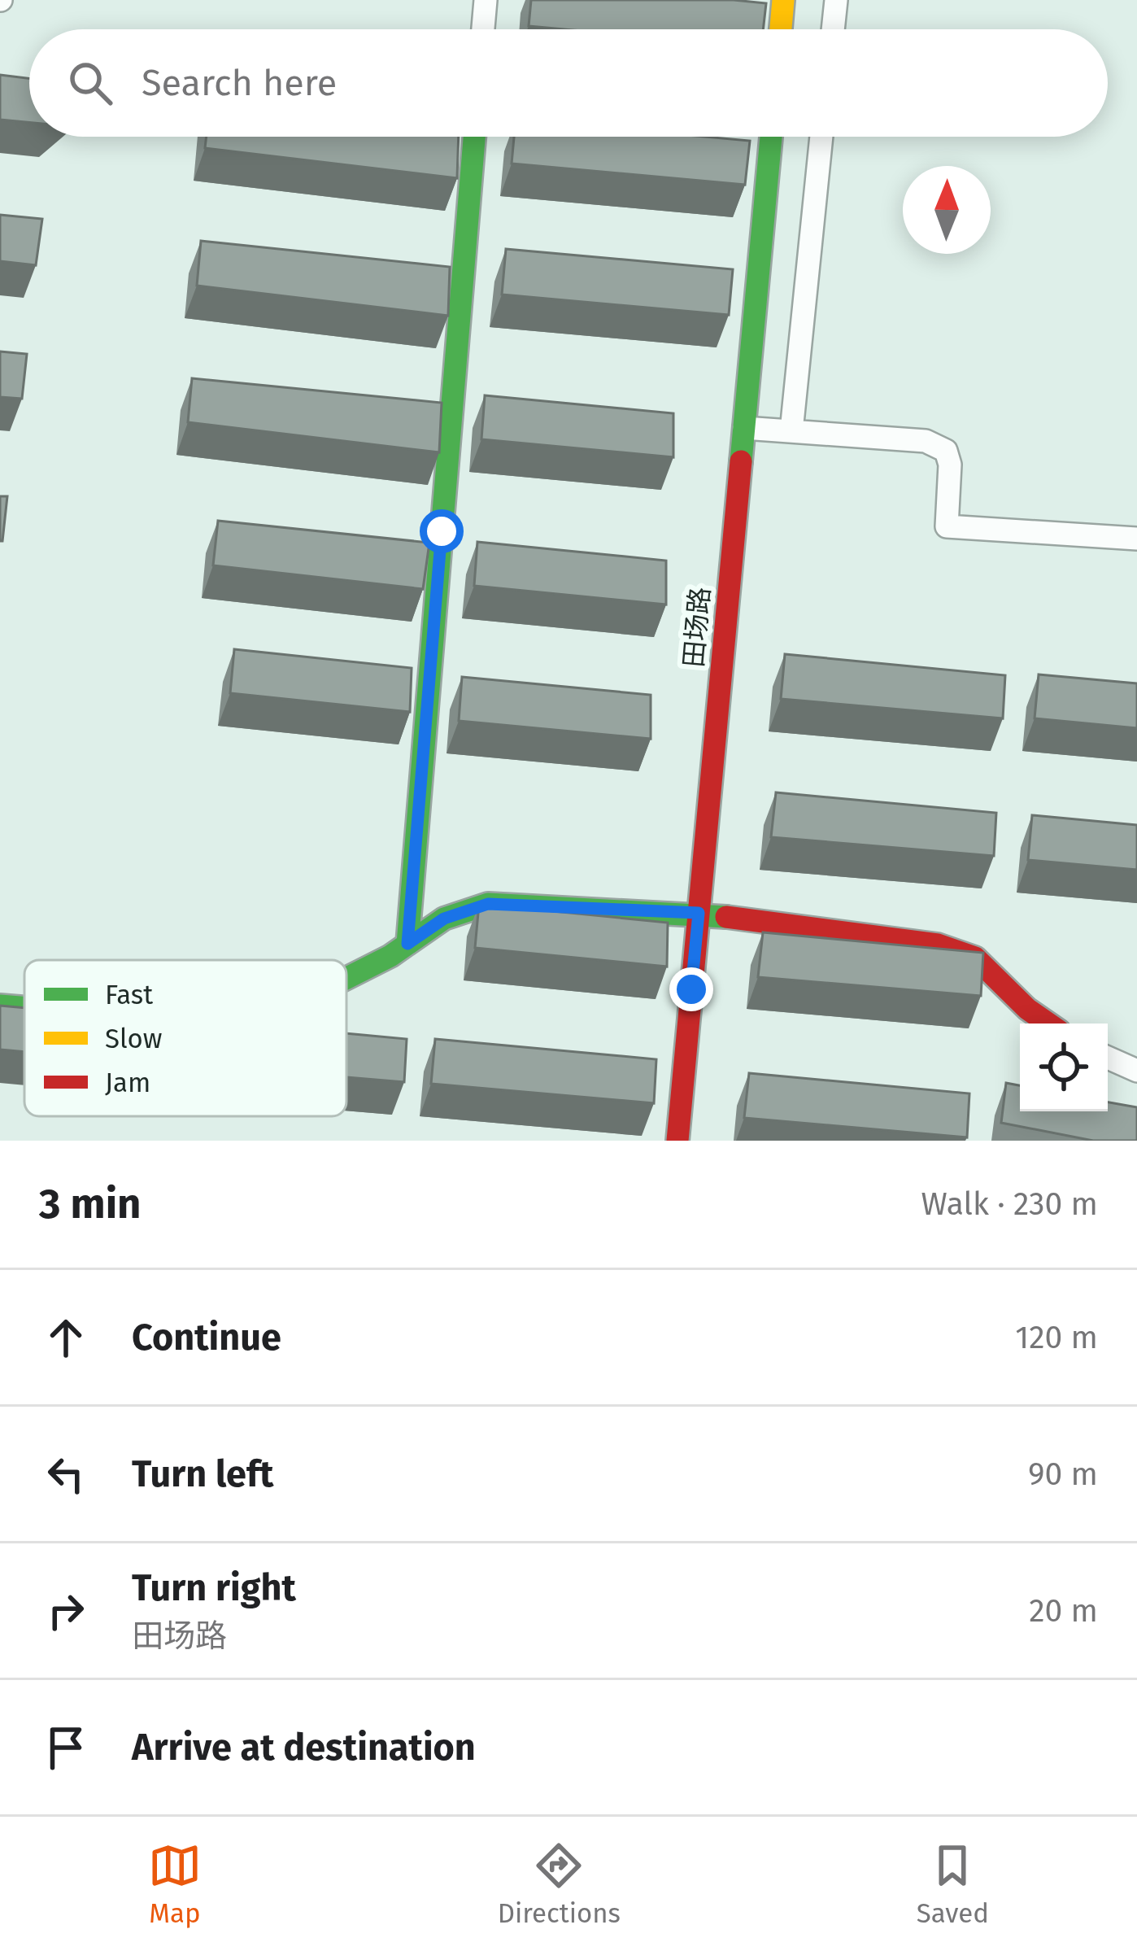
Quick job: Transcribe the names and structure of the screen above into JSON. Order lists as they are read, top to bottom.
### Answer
{
  "streets": {
    "street": ["田场路"]
  },
  "legend": ["Fast", "Slow", "Jam"],
  "north": "top",
  "page": {
    "search": "Search here",
    "heading": ["3 min", "Walk · 230 m"],
    "list": [
      ["Continue", "120 m"],
      ["Turn left", "90 m"],
      ["Turn right", "田场路", "20 m"],
      "Arrive at destination"
    ],
    "nav": ["Map", "Directions", "Saved"]
  }
}
